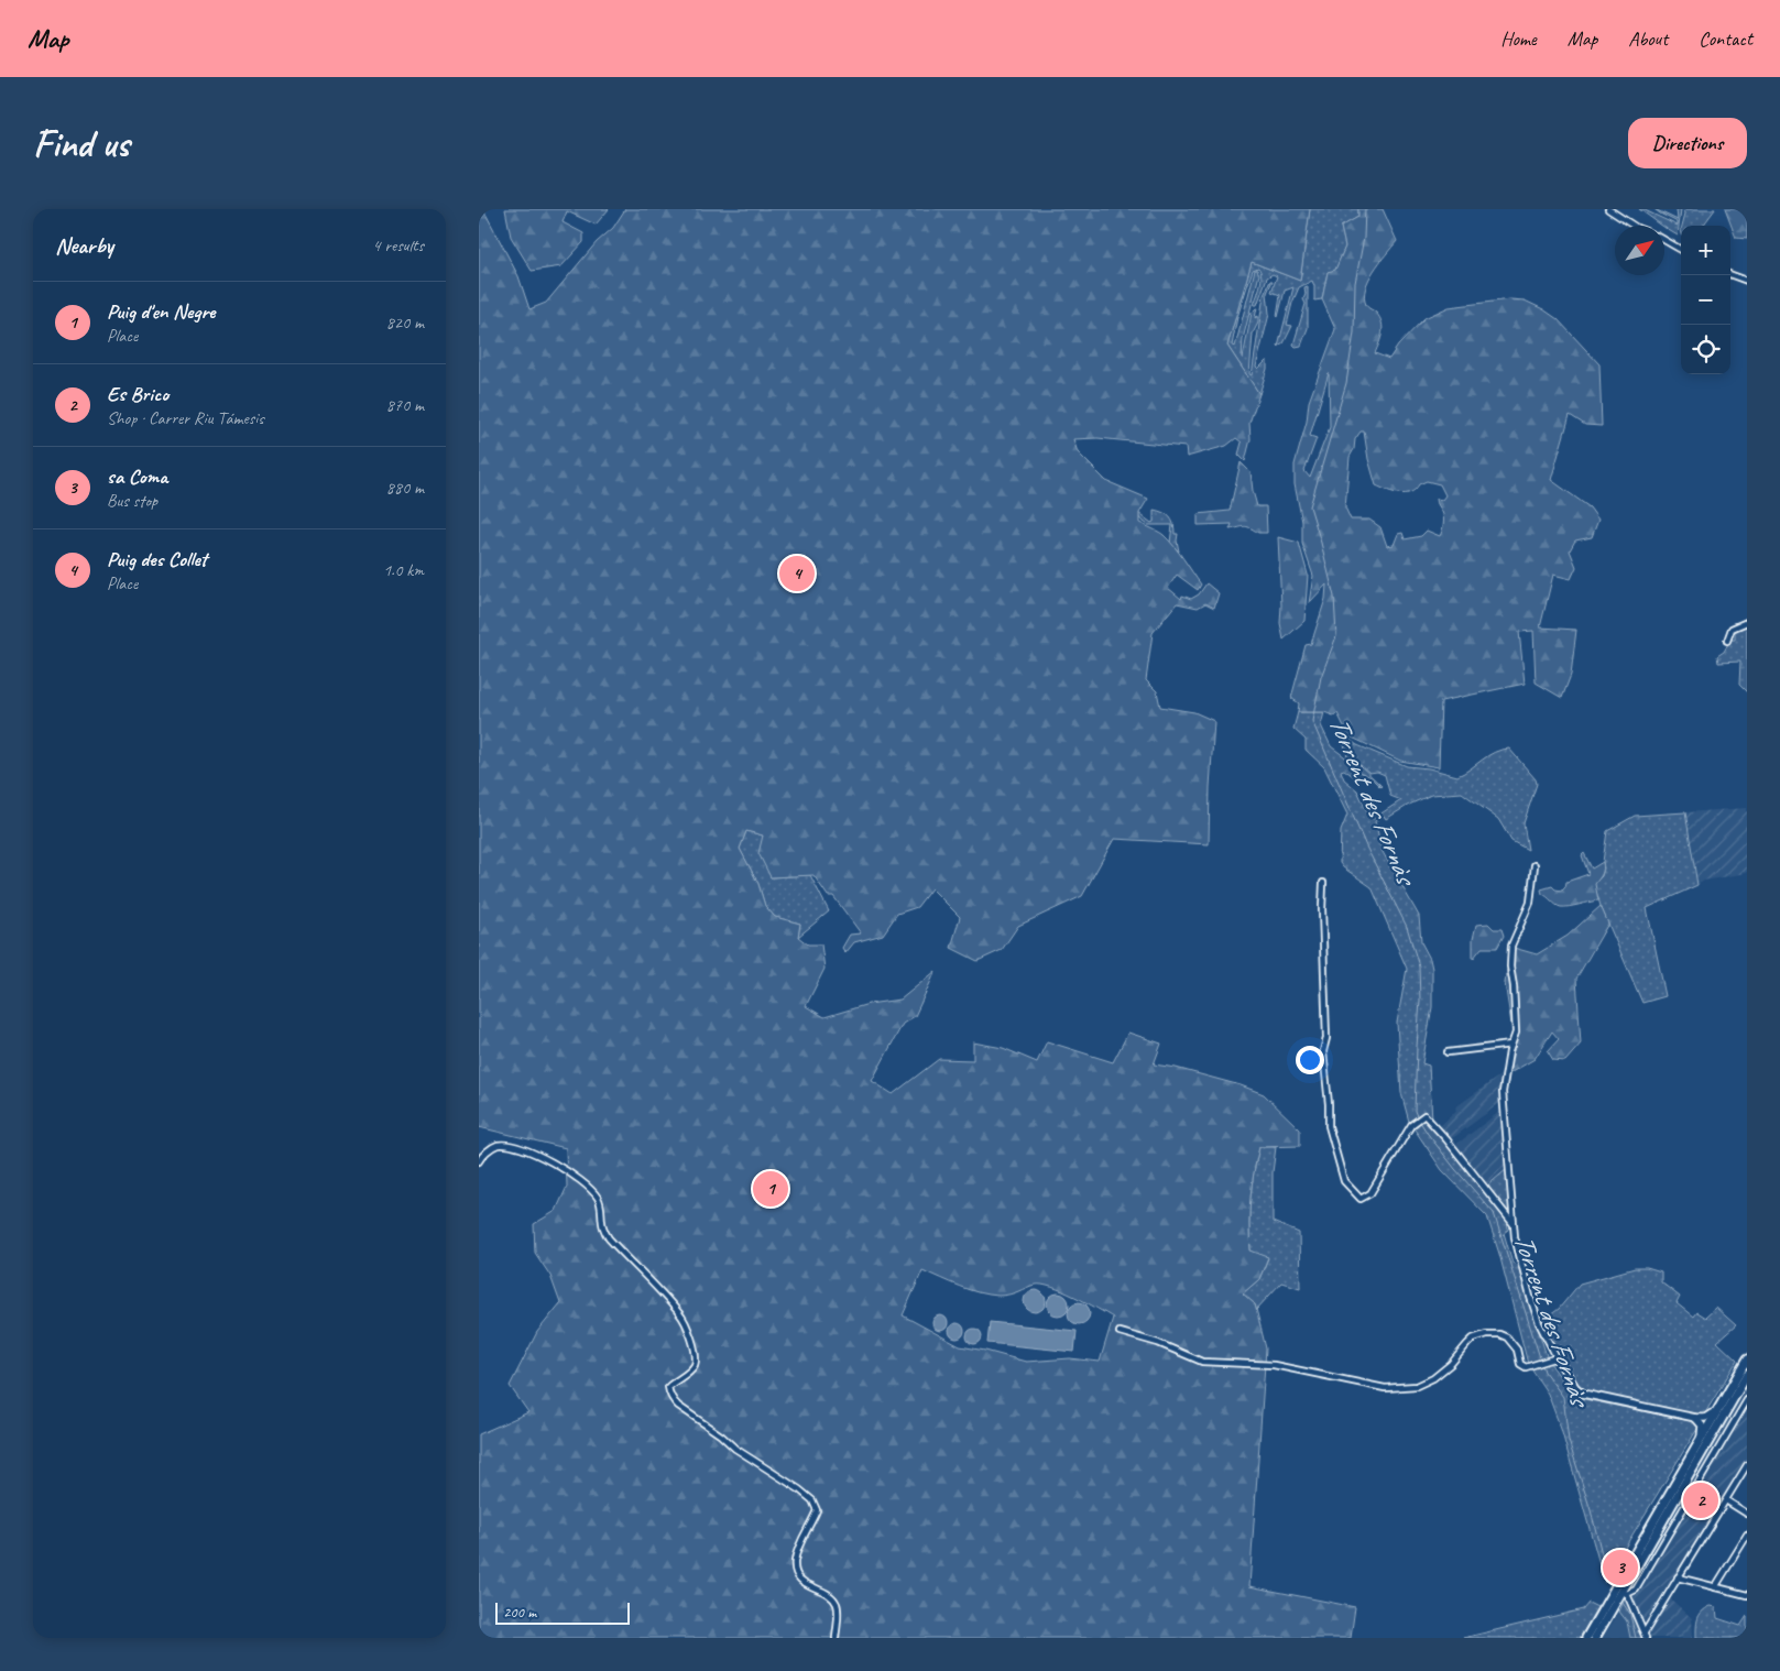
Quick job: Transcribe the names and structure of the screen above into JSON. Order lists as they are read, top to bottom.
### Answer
{
  "water": ["Torrent des Fornàs"],
  "scale_bar": "200 m",
  "north": "top right",
  "page": {
    "header": "Map",
    "nav": [
      "Home",
      "Map",
      "About",
      "Contact"
    ],
    "buttons": "Directions",
    "title": "Find us",
    "heading": ["Nearby", "4 results"],
    "map_buttons": ["+", "−"],
    "list": [
      {
        "mark": "1",
        "name": "Puig d'en Negre",
        "note": "Place",
        "value": "820 m"
      },
      {
        "mark": "2",
        "name": "Es Brico",
        "note": "Shop · Carrer Riu Támesis",
        "value": "870 m"
      },
      {
        "mark": "3",
        "name": "sa Coma",
        "note": "Bus stop",
        "value": "880 m"
      },
      {
        "mark": "4",
        "name": "Puig des Collet",
        "note": "Place",
        "value": "1.0 km"
      }
    ],
    "pins": [
      "4",
      "1",
      "2",
      "3"
    ],
    "scale": "200 m"
  }
}
